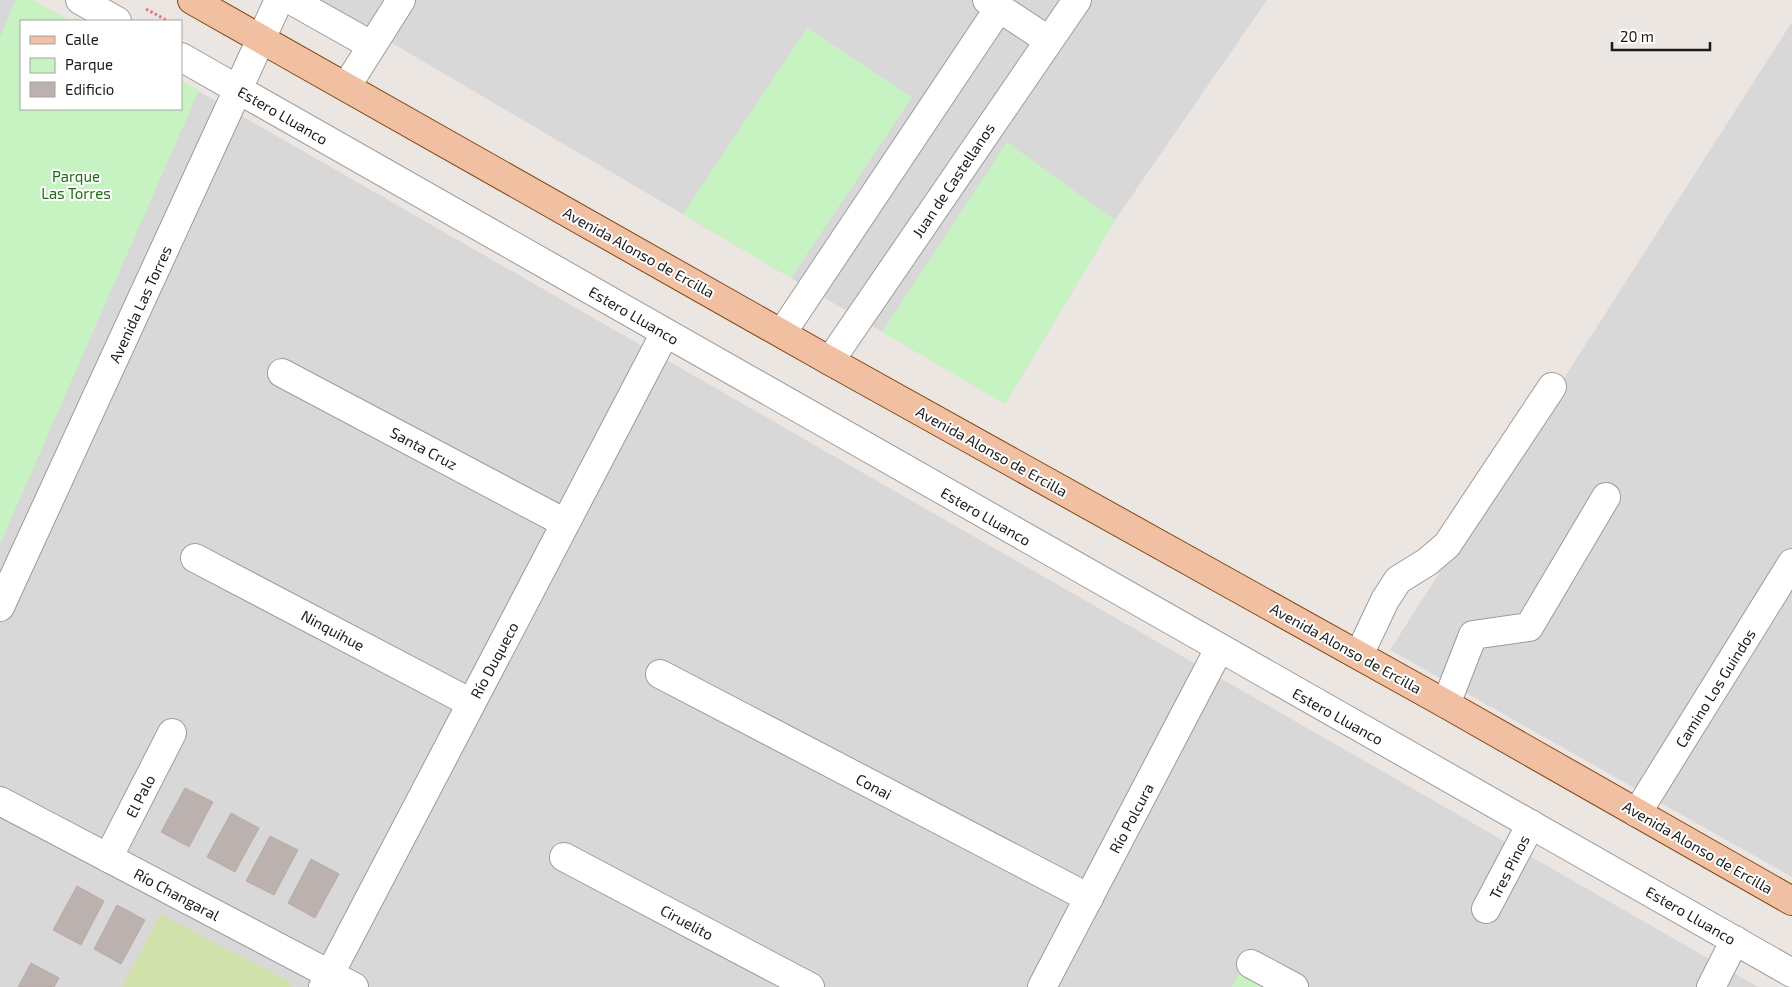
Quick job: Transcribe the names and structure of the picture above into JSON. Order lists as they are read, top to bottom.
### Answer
{
  "streets": {
    "main road": ["Avenida Alonso de Ercilla"],
    "street": [
      "Estero Lluanco",
      "Juan de Castellanos",
      "Avenida Las Torres",
      "Santa Cruz",
      "Ninquihue",
      "Río Duqueco",
      "Camino Los Guindos",
      "Conai",
      "El Palo",
      "Río Polcura",
      "Tres Pinos",
      "Río Changaral",
      "Ciruelito"
    ]
  },
  "crossings": [
    ["Estero Lluanco", "Avenida Las Torres"],
    ["Estero Lluanco", "Río Duqueco"],
    ["Estero Lluanco", "Río Polcura"],
    ["Estero Lluanco", "Tres Pinos"],
    ["Juan de Castellanos", "Avenida Alonso de Ercilla"],
    ["Avenida Alonso de Ercilla", "Avenida Las Torres"],
    ["Avenida Alonso de Ercilla", "Camino Los Guindos"],
    ["Santa Cruz", "Río Duqueco"],
    ["Ninquihue", "Río Duqueco"],
    ["Río Duqueco", "Río Changaral"],
    ["Conai", "Río Polcura"],
    ["El Palo", "Río Changaral"]
  ],
  "parks": ["Parque Las Torres"],
  "legend": ["Calle", "Parque", "Edificio"],
  "scale_bar": "20 m"
}
